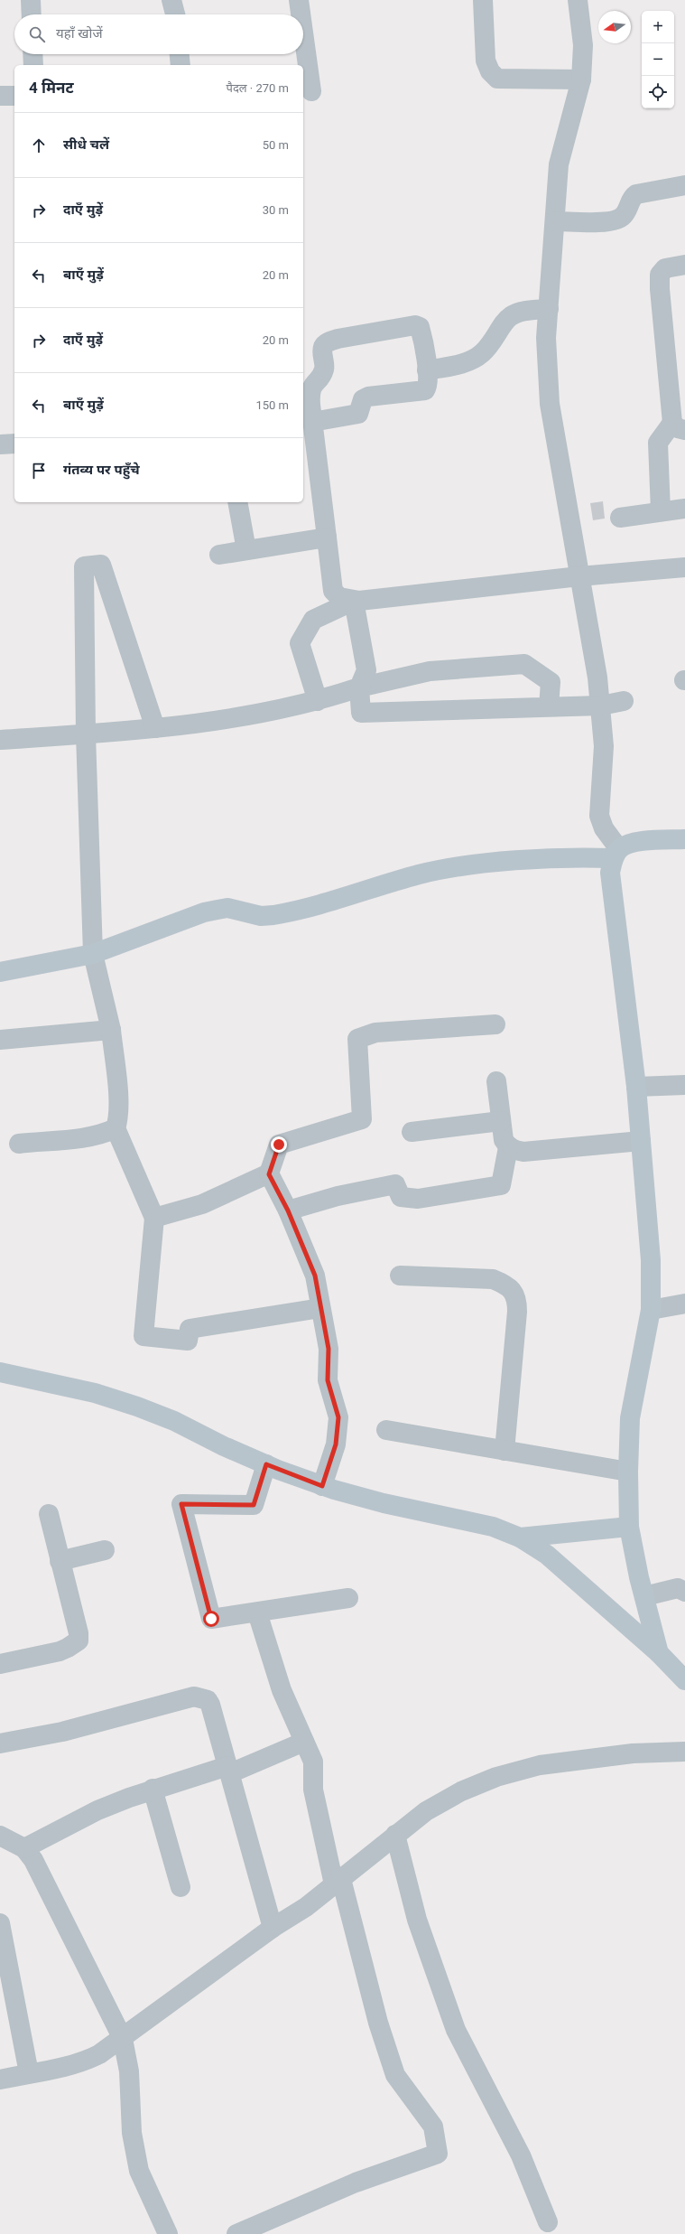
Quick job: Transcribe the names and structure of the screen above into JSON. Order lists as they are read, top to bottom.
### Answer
{
  "north": "left",
  "page": {
    "map_buttons": ["+", "−"],
    "search": "यहाँ खोजें",
    "heading": ["4 मिनट", "पैदल · 270 m"],
    "list": [
      ["सीधे चलें", "50 m"],
      ["दाएँ मुड़ें", "30 m"],
      ["बाएँ मुड़ें", "20 m"],
      ["दाएँ मुड़ें", "20 m"],
      ["बाएँ मुड़ें", "150 m"],
      "गंतव्य पर पहुँचे"
    ]
  }
}
